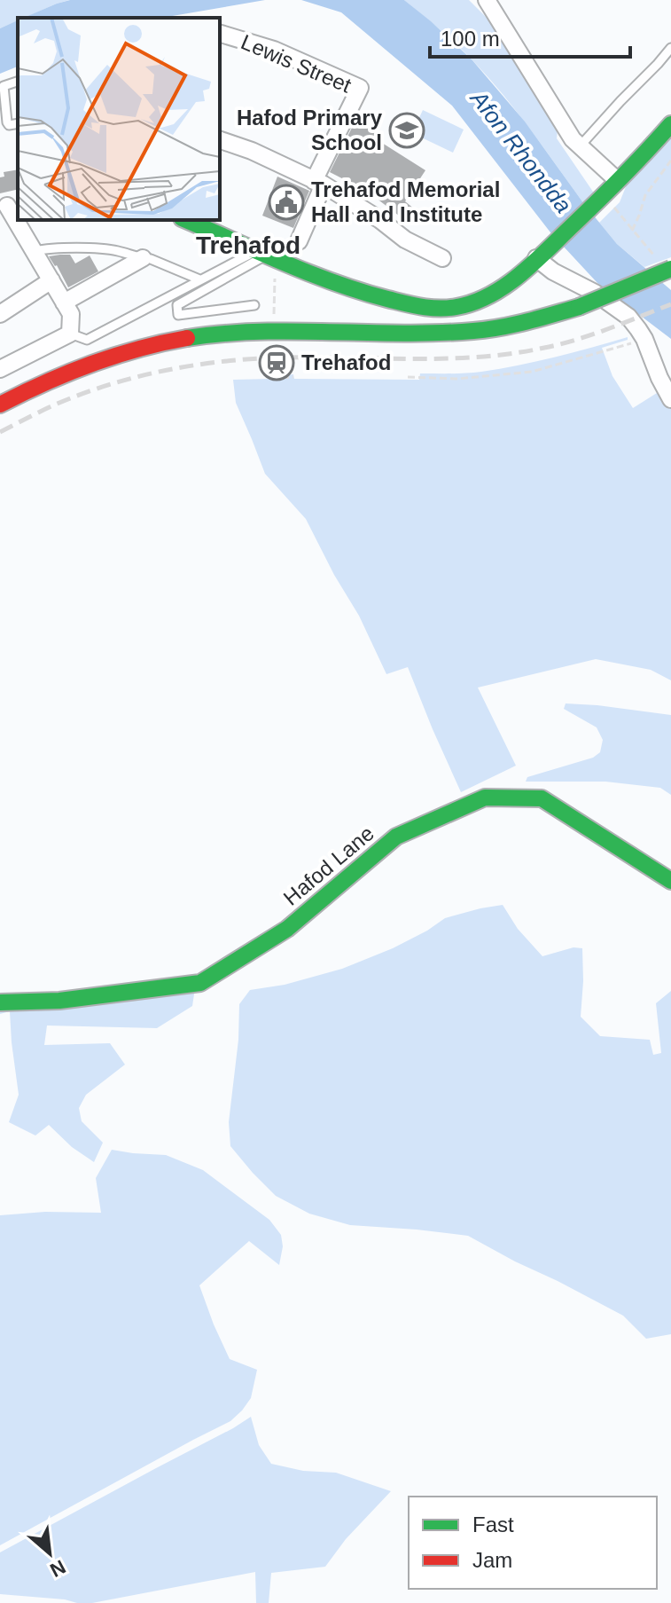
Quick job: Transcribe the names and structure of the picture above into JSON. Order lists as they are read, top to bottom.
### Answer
{
  "streets": {
    "street": ["Lewis Street", "Hafod Lane"]
  },
  "districts": ["Trehafod"],
  "water": ["Afon Rhondda"],
  "places": {
    "school or university": ["Hafod Primary School"],
    "public building": ["Trehafod Memorial Hall and Institute"],
    "station": ["Trehafod"]
  },
  "legend": ["Fast", "Jam"],
  "scale_bar": "100 m",
  "north": "bottom right"
}
